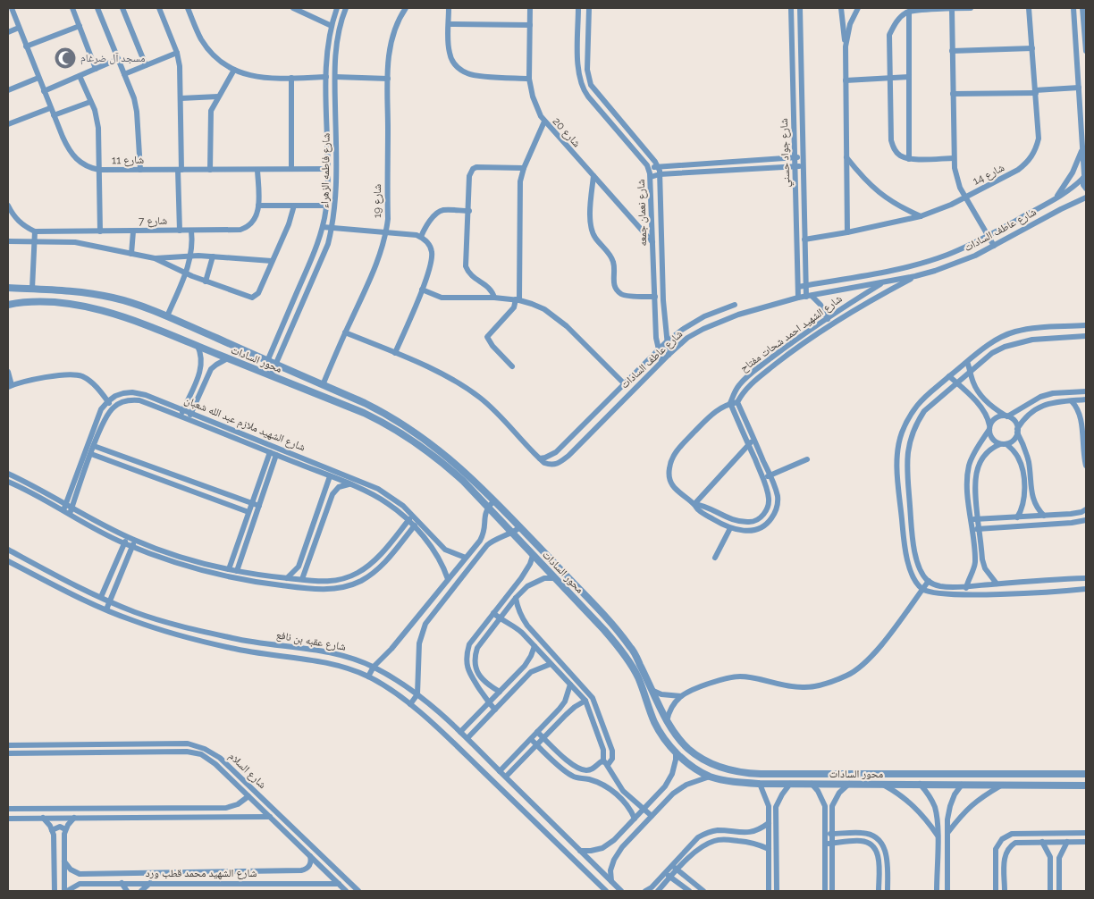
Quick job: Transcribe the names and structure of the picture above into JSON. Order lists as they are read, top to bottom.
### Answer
{
  "streets": {
    "street": [
      "شارع 20",
      "شارع جواد حسني",
      "شارع 11",
      "شارع فاطمه الزهراء",
      "شارع 14",
      "شارع 19",
      "شارع نعمان جمعه",
      "شارع 7",
      "شارع عاطف السادات",
      "شارع الشهيد احمد شحات مفتاح",
      "محور السادات",
      "شارع الشهيد ملازم عبد الله شعبان",
      "شارع عقبه بن نافع",
      "شارع السلام",
      "شارع الشهيد محمد قطب ورد"
    ]
  },
  "crossings": [
    ["شارع 20", "شارع نعمان جمعه"],
    ["شارع جواد حسني", "شارع 14"],
    ["شارع جواد حسني", "شارع عاطف السادات"],
    ["شارع 11", "شارع فاطمه الزهراء"],
    ["شارع 11", "شارع 7"],
    ["شارع فاطمه الزهراء", "محور السادات"],
    ["شارع 19", "محور السادات"],
    ["شارع نعمان جمعه", "شارع عاطف السادات"],
    ["شارع عاطف السادات", "شارع الشهيد احمد شحات مفتاح"],
    ["شارع السلام", "شارع الشهيد محمد قطب ورد"]
  ],
  "places": {
    "mosque": ["مسجد آل ضرغام"]
  }
}
